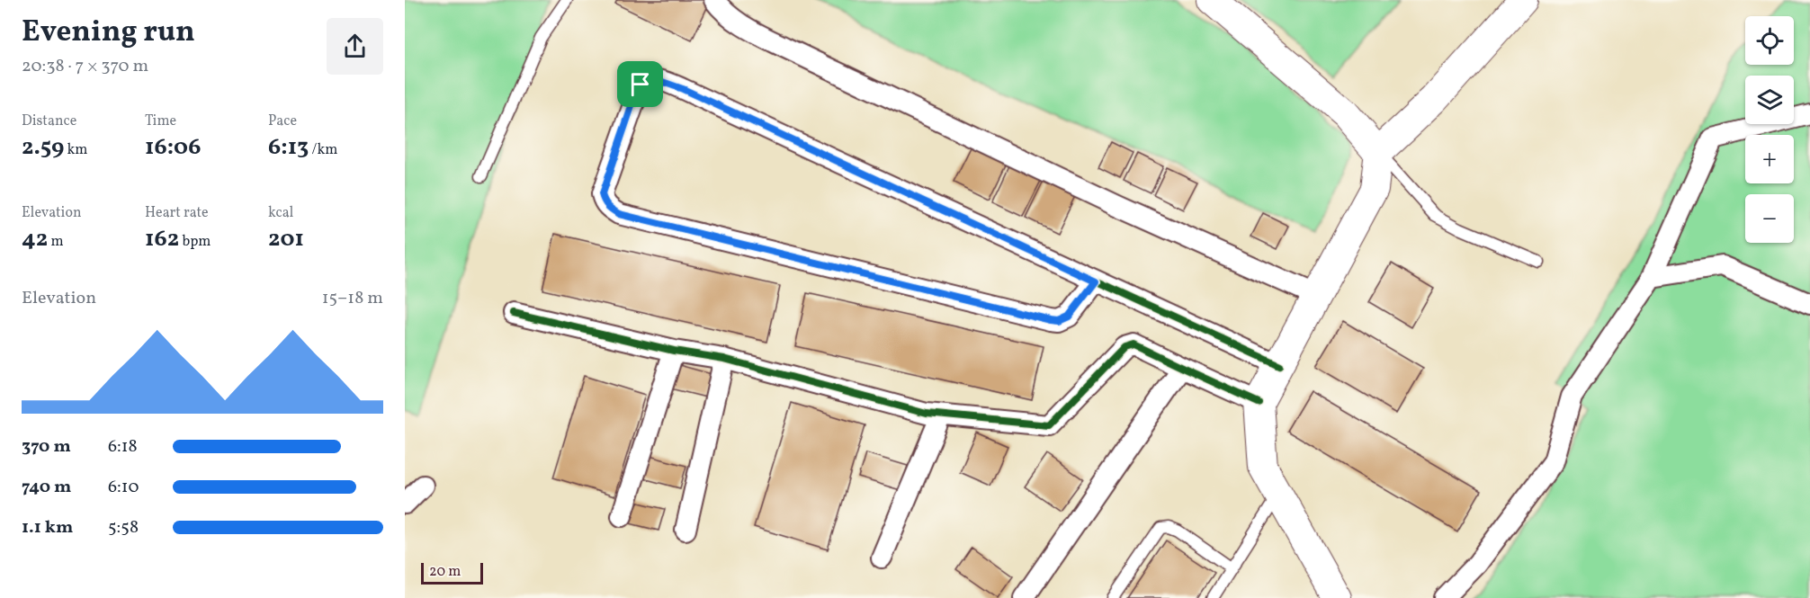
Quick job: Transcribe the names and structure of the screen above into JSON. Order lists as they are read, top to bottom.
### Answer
{
  "scale_bar": "20 m",
  "page": {
    "heading": ["Evening run", "20:38 · 7 × 370 m"],
    "map_buttons": ["+", "−"],
    "stats": [
      ["Distance", "2.59 km"],
      ["Time", "16:06"],
      ["Pace", "6:13 /km"],
      ["Elevation", "42 m"],
      ["Heart rate", "162 bpm"],
      ["kcal", "201"]
    ],
    "chart": ["Elevation", "15–18 m"],
    "list": [
      {
        "name": "370 m",
        "note": "6:18"
      },
      {
        "name": "740 m",
        "note": "6:10"
      },
      {
        "name": "1.1 km",
        "note": "5:58"
      }
    ],
    "scale": "20 m"
  }
}
